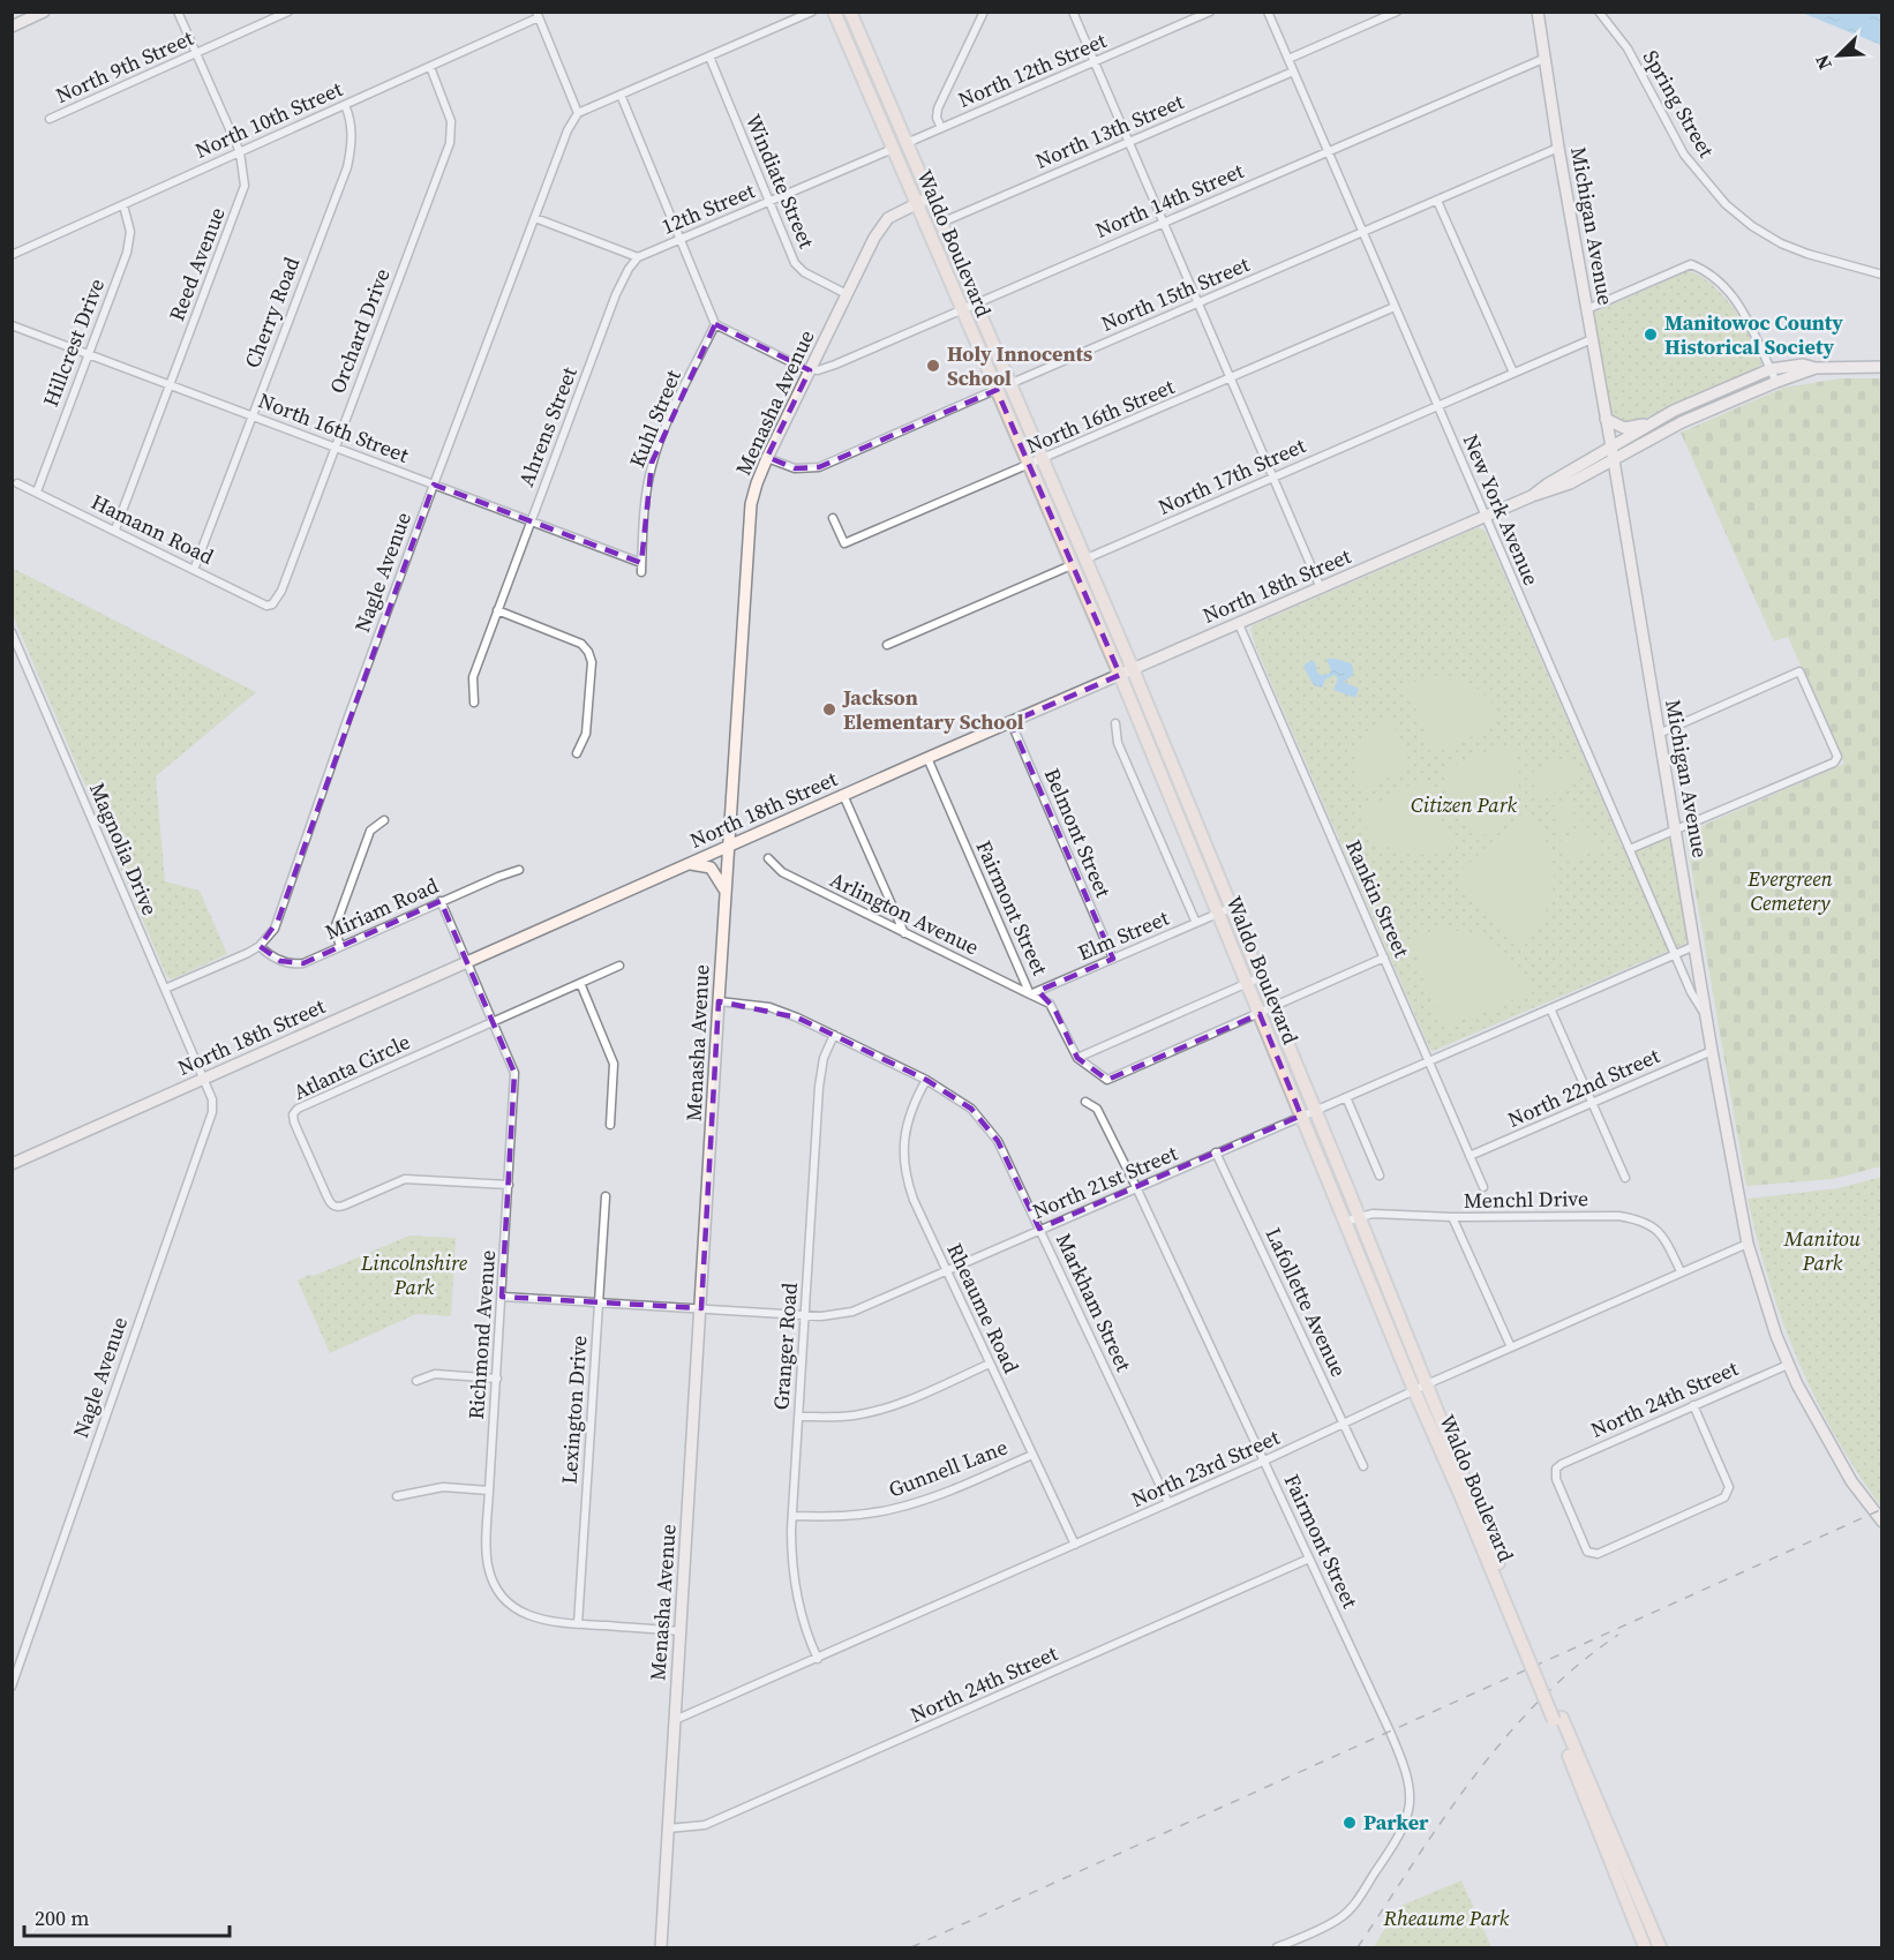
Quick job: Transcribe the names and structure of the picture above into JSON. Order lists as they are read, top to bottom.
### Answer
{
  "streets": {
    "main road": ["Waldo Boulevard"],
    "street": [
      "North 9th Street",
      "North 12th Street",
      "Spring Street",
      "North 10th Street",
      "North 13th Street",
      "Windiate Street",
      "North 14th Street",
      "12th Street",
      "Michigan Avenue",
      "Reed Avenue",
      "North 15th Street",
      "Cherry Road",
      "Orchard Drive",
      "Hillcrest Drive",
      "Menasha Avenue",
      "North 16th Street",
      "Kuhl Street",
      "Ahrens Street",
      "North 17th Street",
      "New York Avenue",
      "Hamann Road",
      "Nagle Avenue",
      "North 18th Street",
      "Belmont Street",
      "Magnolia Drive",
      "Rankin Street",
      "Fairmont Street",
      "Miriam Road",
      "Arlington Avenue",
      "Elm Street",
      "Atlanta Circle",
      "North 22nd Street",
      "North 21st Street",
      "Menchl Drive",
      "Markham Street",
      "Lafollette Avenue",
      "Rheaume Road",
      "Richmond Avenue",
      "Granger Road",
      "North 24th Street",
      "Lexington Drive",
      "Gunnell Lane",
      "North 23rd Street"
    ]
  },
  "crossings": [
    ["North 9th Street", "Reed Avenue"],
    ["North 12th Street", "Waldo Boulevard"],
    ["North 10th Street", "Reed Avenue"],
    ["North 10th Street", "Cherry Road"],
    ["North 10th Street", "Orchard Drive"],
    ["North 10th Street", "Hillcrest Drive"],
    ["North 13th Street", "Waldo Boulevard"],
    ["North 13th Street", "New York Avenue"],
    ["Windiate Street", "12th Street"],
    ["Windiate Street", "Menasha Avenue"],
    ["North 14th Street", "Michigan Avenue"],
    ["North 14th Street", "Waldo Boulevard"],
    ["North 14th Street", "Menasha Avenue"],
    ["North 14th Street", "New York Avenue"],
    ["12th Street", "Waldo Boulevard"],
    ["12th Street", "Ahrens Street"],
    ["Michigan Avenue", "North 15th Street"],
    ["Michigan Avenue", "North 17th Street"],
    ["Michigan Avenue", "New York Avenue"],
    ["Michigan Avenue", "North 18th Street"],
    ["Michigan Avenue", "North 22nd Street"],
    ["Michigan Avenue", "North 21st Street"],
    ["Michigan Avenue", "North 24th Street"],
    ["Michigan Avenue", "North 23rd Street"],
    ["Waldo Boulevard", "North 15th Street"],
    ["Waldo Boulevard", "Menasha Avenue"],
    ["Waldo Boulevard", "North 16th Street"],
    ["Waldo Boulevard", "North 17th Street"],
    ["Waldo Boulevard", "North 18th Street"],
    ["Waldo Boulevard", "Elm Street"],
    ["Waldo Boulevard", "North 21st Street"],
    ["Waldo Boulevard", "Menchl Drive"],
    ["Waldo Boulevard", "North 23rd Street"],
    ["Reed Avenue", "North 16th Street"],
    ["Reed Avenue", "Hamann Road"],
    ["North 15th Street", "Menasha Avenue"],
    ["North 15th Street", "New York Avenue"],
    ["Cherry Road", "North 16th Street"],
    ["Cherry Road", "Hamann Road"],
    ["Orchard Drive", "North 16th Street"],
    ["Orchard Drive", "Hamann Road"],
    ["Hillcrest Drive", "North 16th Street"],
    ["Hillcrest Drive", "Hamann Road"],
    ["Menasha Avenue", "North 18th Street"],
    ["Menasha Avenue", "North 21st Street"],
    ["Menasha Avenue", "Markham Street"],
    ["Menasha Avenue", "Richmond Avenue"],
    ["Menasha Avenue", "North 24th Street"],
    ["Menasha Avenue", "North 23rd Street"],
    ["North 16th Street", "Kuhl Street"],
    ["North 16th Street", "Ahrens Street"],
    ["North 16th Street", "New York Avenue"],
    ["North 16th Street", "Nagle Avenue"],
    ["North 17th Street", "New York Avenue"],
    ["New York Avenue", "North 18th Street"],
    ["New York Avenue", "North 21st Street"],
    ["Nagle Avenue", "North 18th Street"],
    ["Nagle Avenue", "Magnolia Drive"],
    ["Nagle Avenue", "Miriam Road"],
    ["North 18th Street", "Belmont Street"],
    ["North 18th Street", "Magnolia Drive"],
    ["North 18th Street", "Rankin Street"],
    ["North 18th Street", "Fairmont Street"],
    ["North 18th Street", "Richmond Avenue"],
    ["Belmont Street", "Elm Street"],
    ["Rankin Street", "North 22nd Street"],
    ["Rankin Street", "North 21st Street"],
    ["Fairmont Street", "Arlington Avenue"],
    ["Fairmont Street", "Elm Street"],
    ["Fairmont Street", "North 21st Street"],
    ["Fairmont Street", "North 24th Street"],
    ["Fairmont Street", "North 23rd Street"],
    ["Miriam Road", "Richmond Avenue"],
    ["Arlington Avenue", "Elm Street"],
    ["Atlanta Circle", "Richmond Avenue"],
    ["North 21st Street", "Markham Street"],
    ["North 21st Street", "Lafollette Avenue"],
    ["North 21st Street", "Rheaume Road"],
    ["North 21st Street", "Richmond Avenue"],
    ["North 21st Street", "Granger Road"],
    ["North 21st Street", "Lexington Drive"],
    ["Menchl Drive", "North 23rd Street"],
    ["Markham Street", "Rheaume Road"],
    ["Markham Street", "Granger Road"],
    ["Markham Street", "North 23rd Street"],
    ["Lafollette Avenue", "North 23rd Street"],
    ["Rheaume Road", "Gunnell Lane"],
    ["Rheaume Road", "North 23rd Street"],
    ["Richmond Avenue", "Lexington Drive"],
    ["Granger Road", "Gunnell Lane"],
    ["Granger Road", "North 23rd Street"]
  ],
  "parks": [
    "Citizen Park",
    "Evergreen Cemetery",
    "Manitou Park",
    "Lincolnshire Park",
    "Rheaume Park"
  ],
  "places": [
    "Manitowoc County Historical Society",
    "Holy Innocents School",
    "Jackson Elementary School",
    "Parker"
  ],
  "scale_bar": "200 m",
  "north": "bottom left"
}
